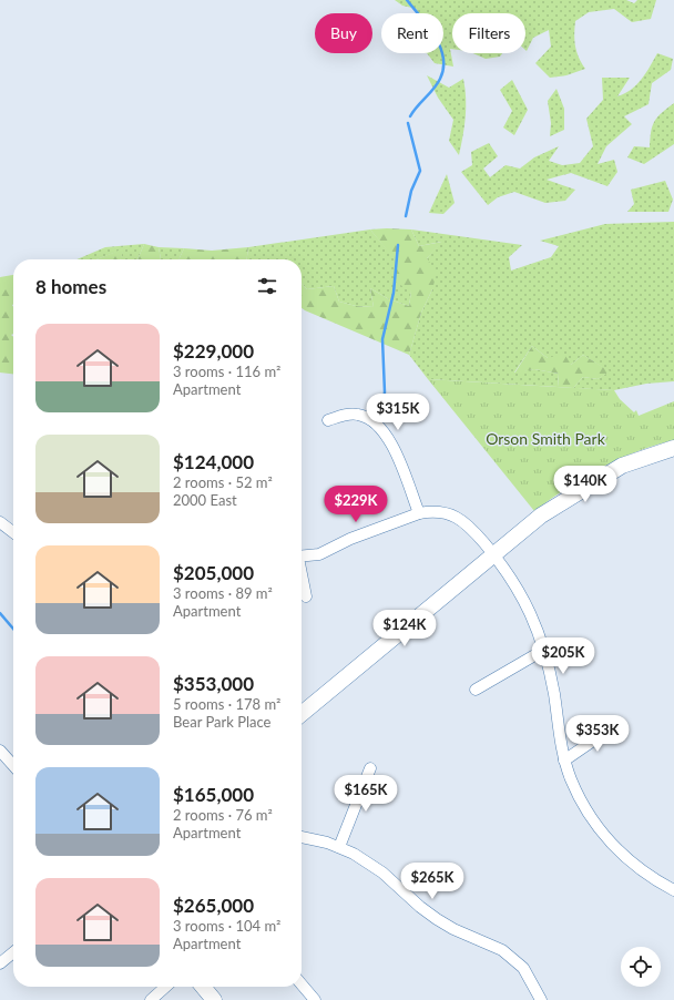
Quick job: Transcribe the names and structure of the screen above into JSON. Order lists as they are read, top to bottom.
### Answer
{
  "parks": ["Orson Smith Park"],
  "page": {
    "chip": ["Buy", "Rent", "Filters"],
    "heading": "8 homes",
    "list": [
      {
        "name": "$229,000",
        "note": "3 rooms · 116 m² · Apartment"
      },
      {
        "name": "$124,000",
        "note": "2 rooms · 52 m² · 2000 East"
      },
      {
        "name": "$205,000",
        "note": "3 rooms · 89 m² · Apartment"
      },
      {
        "name": "$353,000",
        "note": "5 rooms · 178 m² · Bear Park Place"
      },
      {
        "name": "$165,000",
        "note": "2 rooms · 76 m² · Apartment"
      },
      {
        "name": "$265,000",
        "note": "3 rooms · 104 m² · Apartment"
      }
    ],
    "price": [
      "$315K",
      "$140K",
      "$229K",
      "$124K",
      "$205K",
      "$353K",
      "$165K",
      "$265K"
    ]
  }
}
